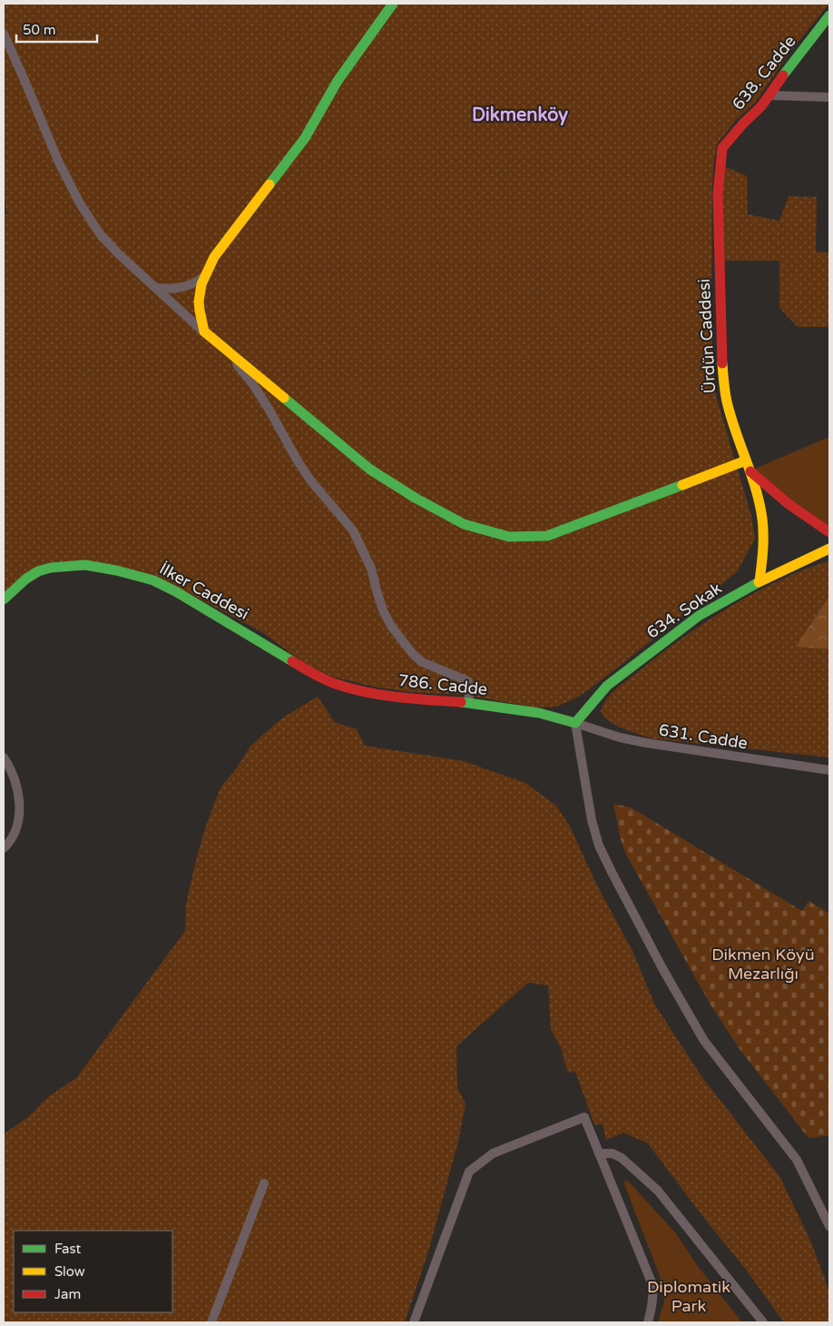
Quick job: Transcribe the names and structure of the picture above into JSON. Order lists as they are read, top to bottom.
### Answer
{
  "streets": {
    "street": [
      "638. Cadde",
      "Ürdün Caddesi",
      "İlker Caddesi",
      "634. Sokak",
      "786. Cadde",
      "631. Cadde"
    ]
  },
  "crossings": [
    ["638. Cadde", "Ürdün Caddesi"],
    ["İlker Caddesi", "786. Cadde"],
    ["634. Sokak", "786. Cadde"],
    ["634. Sokak", "631. Cadde"],
    ["786. Cadde", "631. Cadde"]
  ],
  "districts": ["Dikmenköy"],
  "parks": ["Dikmen Köyü Mezarlığı", "Diplomatik Park"],
  "legend": ["Fast", "Slow", "Jam"],
  "scale_bar": "50 m"
}
